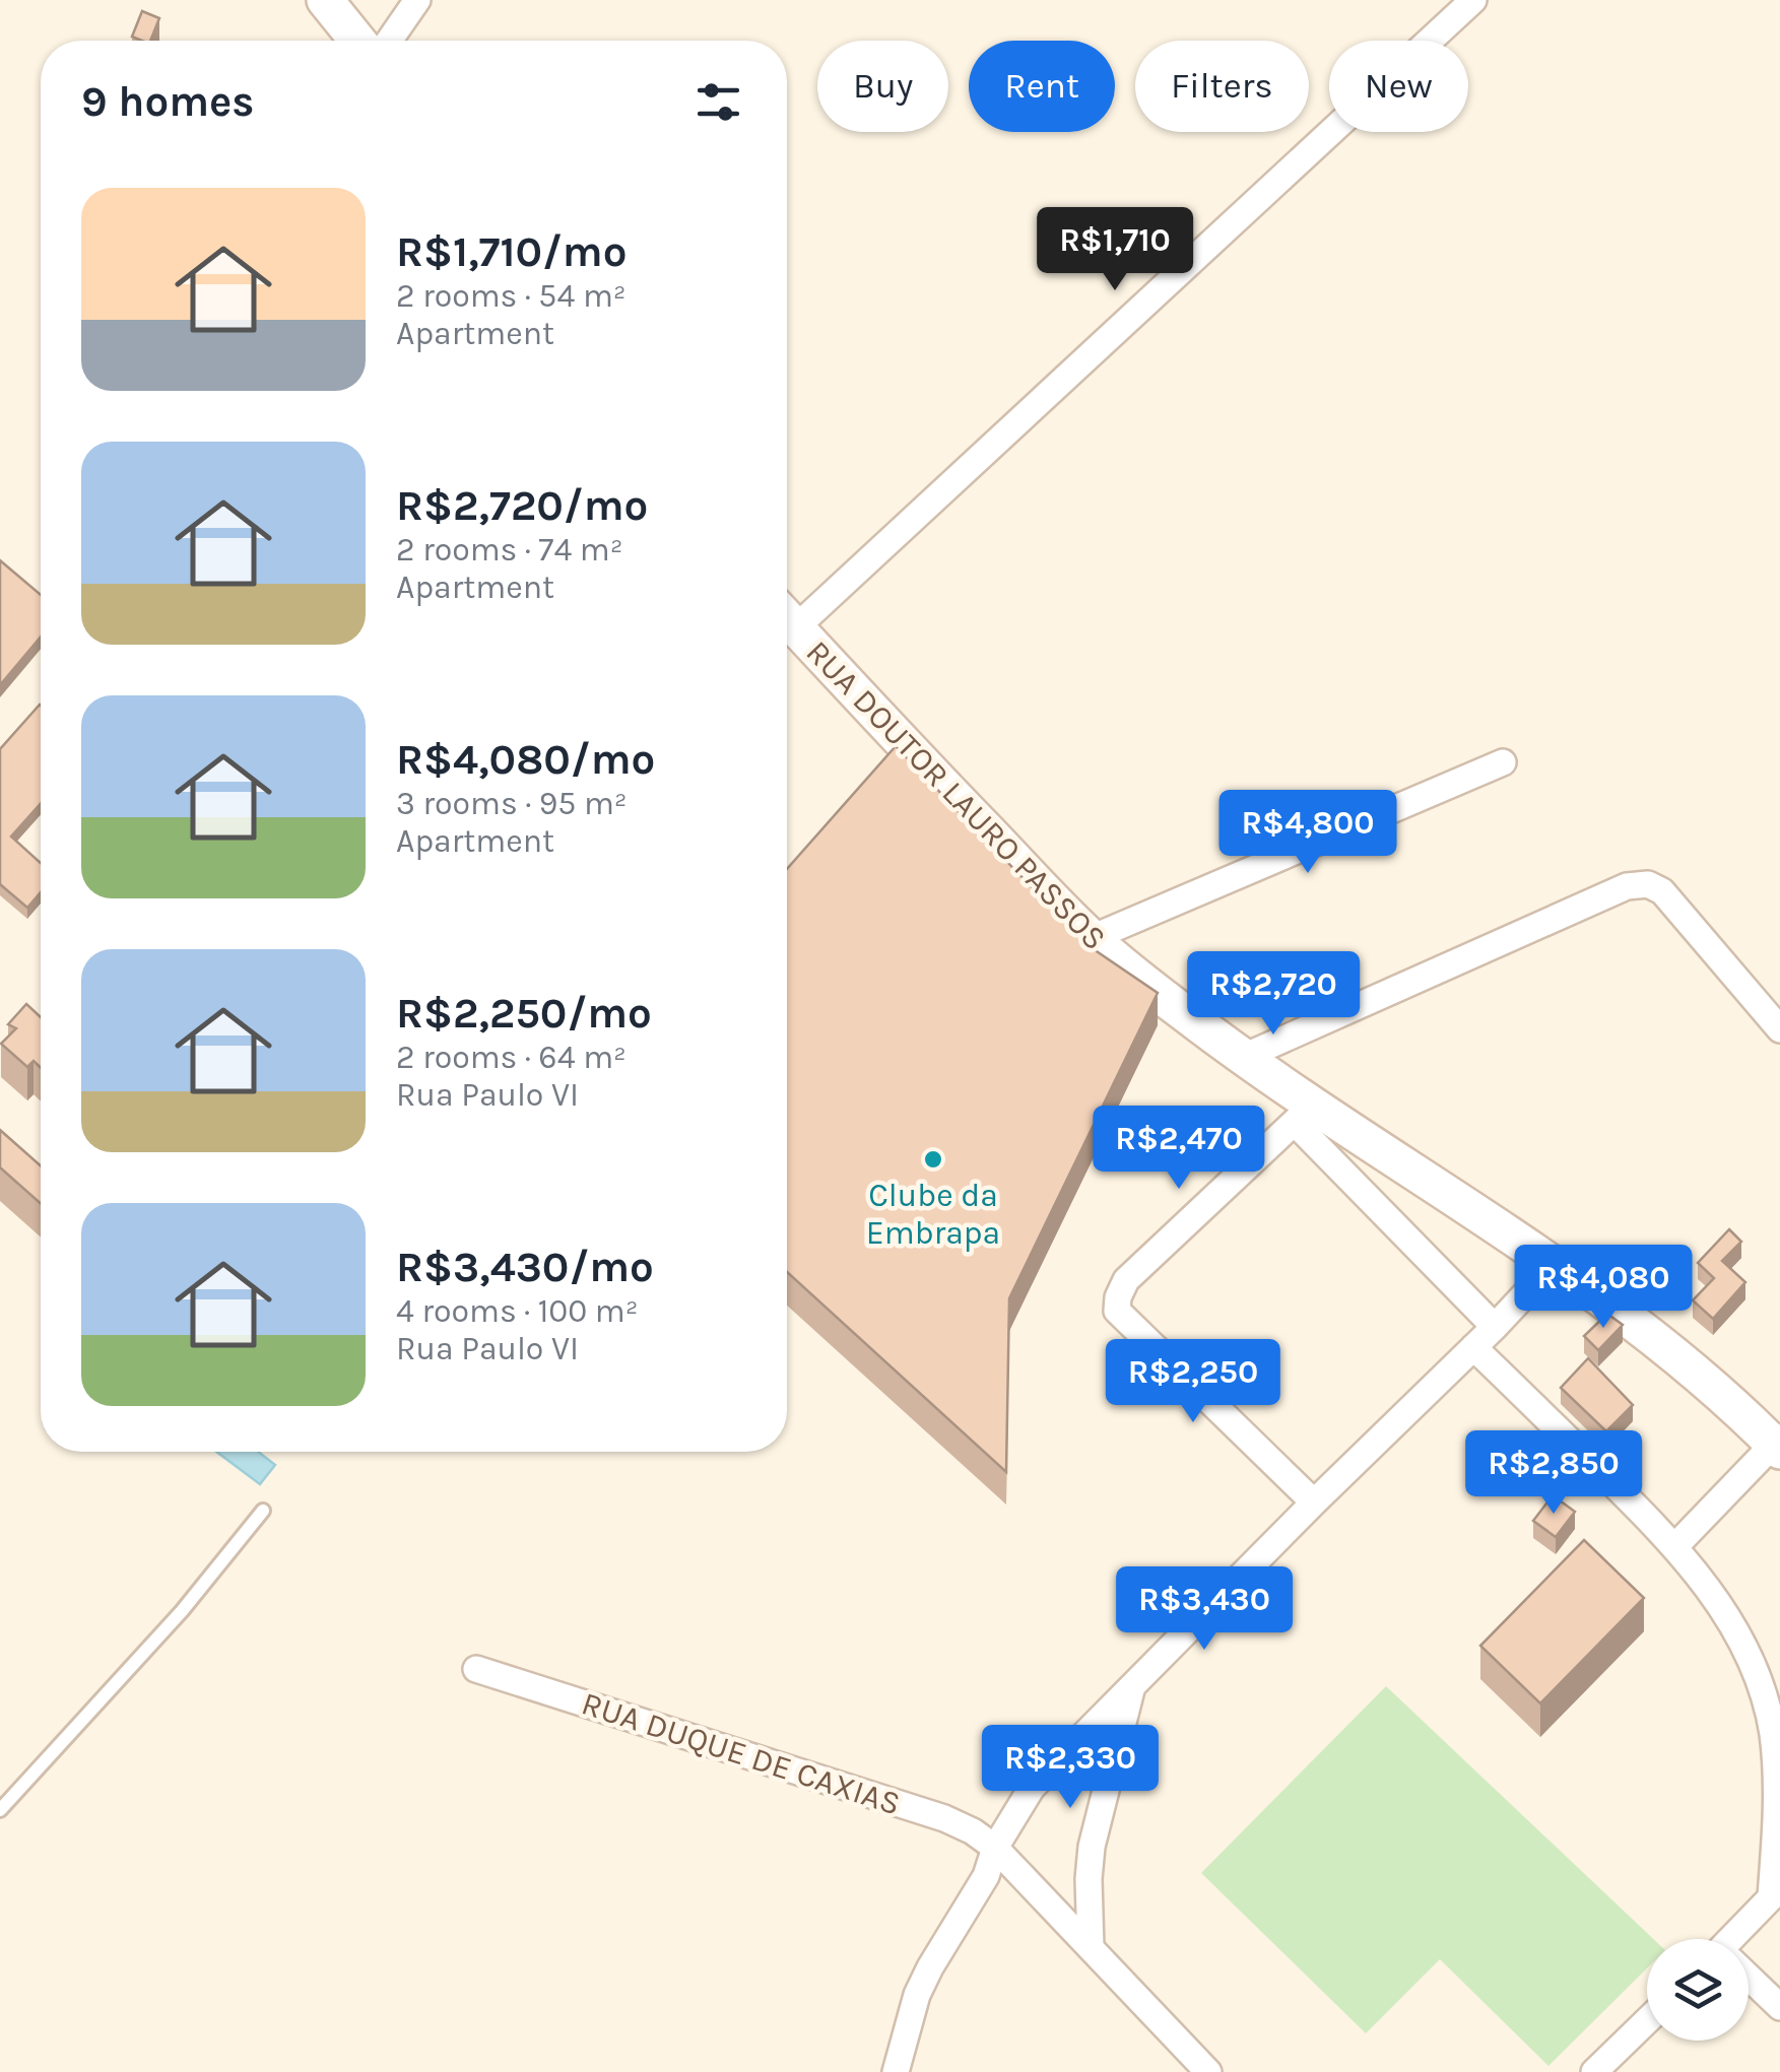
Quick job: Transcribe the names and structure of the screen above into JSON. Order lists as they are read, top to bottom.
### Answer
{
  "streets": {
    "main road": ["RUA DOUTOR LAURO PASSOS"],
    "street": ["RUA DUQUE DE CAXIAS"]
  },
  "places": ["Clube da Embrapa"],
  "page": {
    "chip": [
      "Buy",
      "Rent",
      "Filters",
      "New"
    ],
    "heading": "9 homes",
    "list": [
      {
        "name": "R$1,710/mo",
        "note": "2 rooms · 54 m² · Apartment"
      },
      {
        "name": "R$2,720/mo",
        "note": "2 rooms · 74 m² · Apartment"
      },
      {
        "name": "R$4,080/mo",
        "note": "3 rooms · 95 m² · Apartment"
      },
      {
        "name": "R$2,250/mo",
        "note": "2 rooms · 64 m² · Rua Paulo VI"
      },
      {
        "name": "R$3,430/mo",
        "note": "4 rooms · 100 m² · Rua Paulo VI"
      }
    ],
    "price": [
      "R$1,710",
      "R$4,800",
      "R$2,720",
      "R$2,470",
      "R$4,080",
      "R$2,250",
      "R$2,850",
      "R$3,430",
      "R$2,330"
    ]
  }
}
